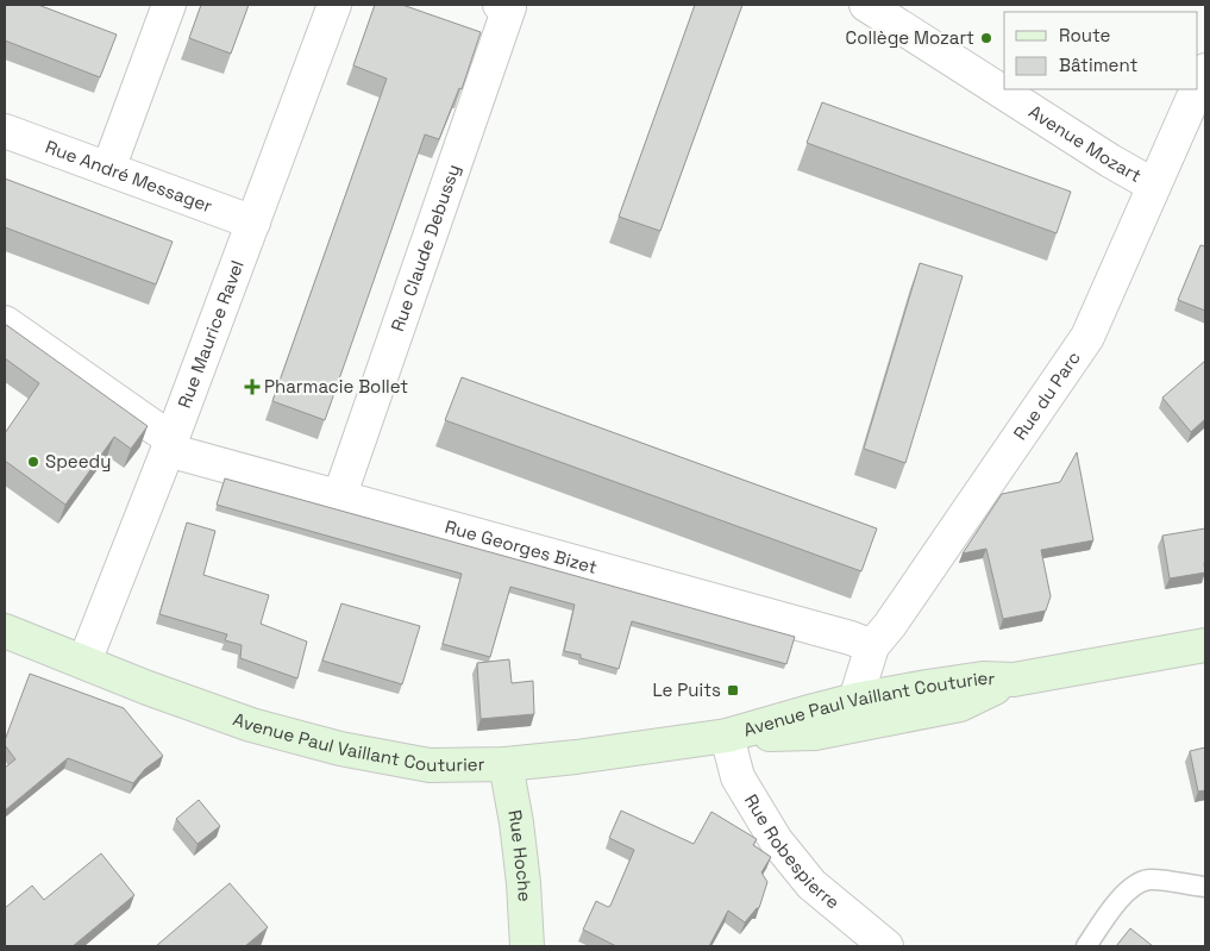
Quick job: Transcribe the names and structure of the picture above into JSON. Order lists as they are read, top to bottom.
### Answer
{
  "streets": {
    "street": [
      "Avenue Mozart",
      "Rue André Messager",
      "Rue Claude Debussy",
      "Rue Maurice Ravel",
      "Rue du Parc",
      "Rue Georges Bizet",
      "Avenue Paul Vaillant Couturier",
      "Rue Robespierre",
      "Rue Hoche"
    ]
  },
  "crossings": [
    ["Avenue Mozart", "Rue du Parc"],
    ["Rue André Messager", "Rue Maurice Ravel"],
    ["Rue Claude Debussy", "Rue Georges Bizet"],
    ["Rue Maurice Ravel", "Rue Georges Bizet"],
    ["Rue Maurice Ravel", "Avenue Paul Vaillant Couturier"],
    ["Rue du Parc", "Rue Georges Bizet"],
    ["Rue du Parc", "Avenue Paul Vaillant Couturier"],
    ["Avenue Paul Vaillant Couturier", "Rue Robespierre"],
    ["Avenue Paul Vaillant Couturier", "Rue Hoche"]
  ],
  "places": {
    "other": ["Collège Mozart", "Speedy"],
    "health": ["Pharmacie Bollet"],
    "transit": ["Le Puits"]
  },
  "legend": ["Route", "Bâtiment"]
}
